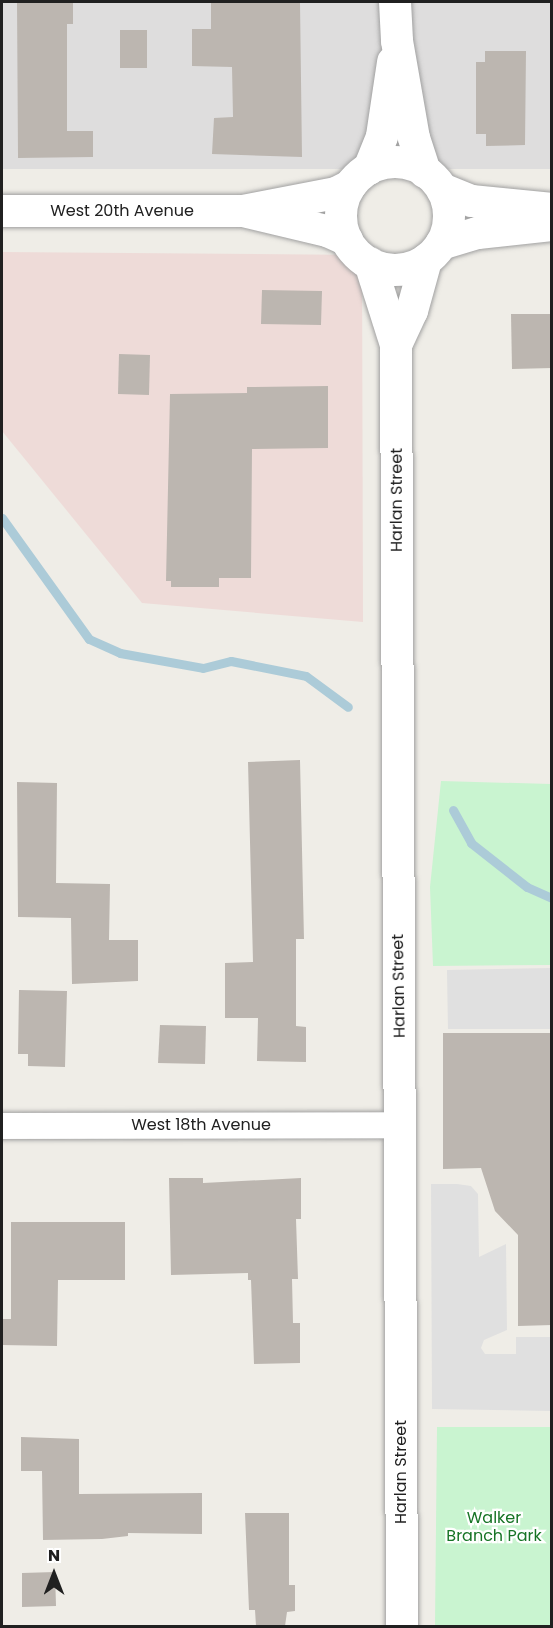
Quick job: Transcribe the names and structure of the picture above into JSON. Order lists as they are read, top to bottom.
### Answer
{
  "streets": {
    "street": ["West 20th Avenue", "Harlan Street", "West 18th Avenue"]
  },
  "crossings": [
    ["West 20th Avenue", "Harlan Street"],
    ["Harlan Street", "West 18th Avenue"]
  ],
  "parks": ["Walker Branch Park"],
  "north": "top"
}
